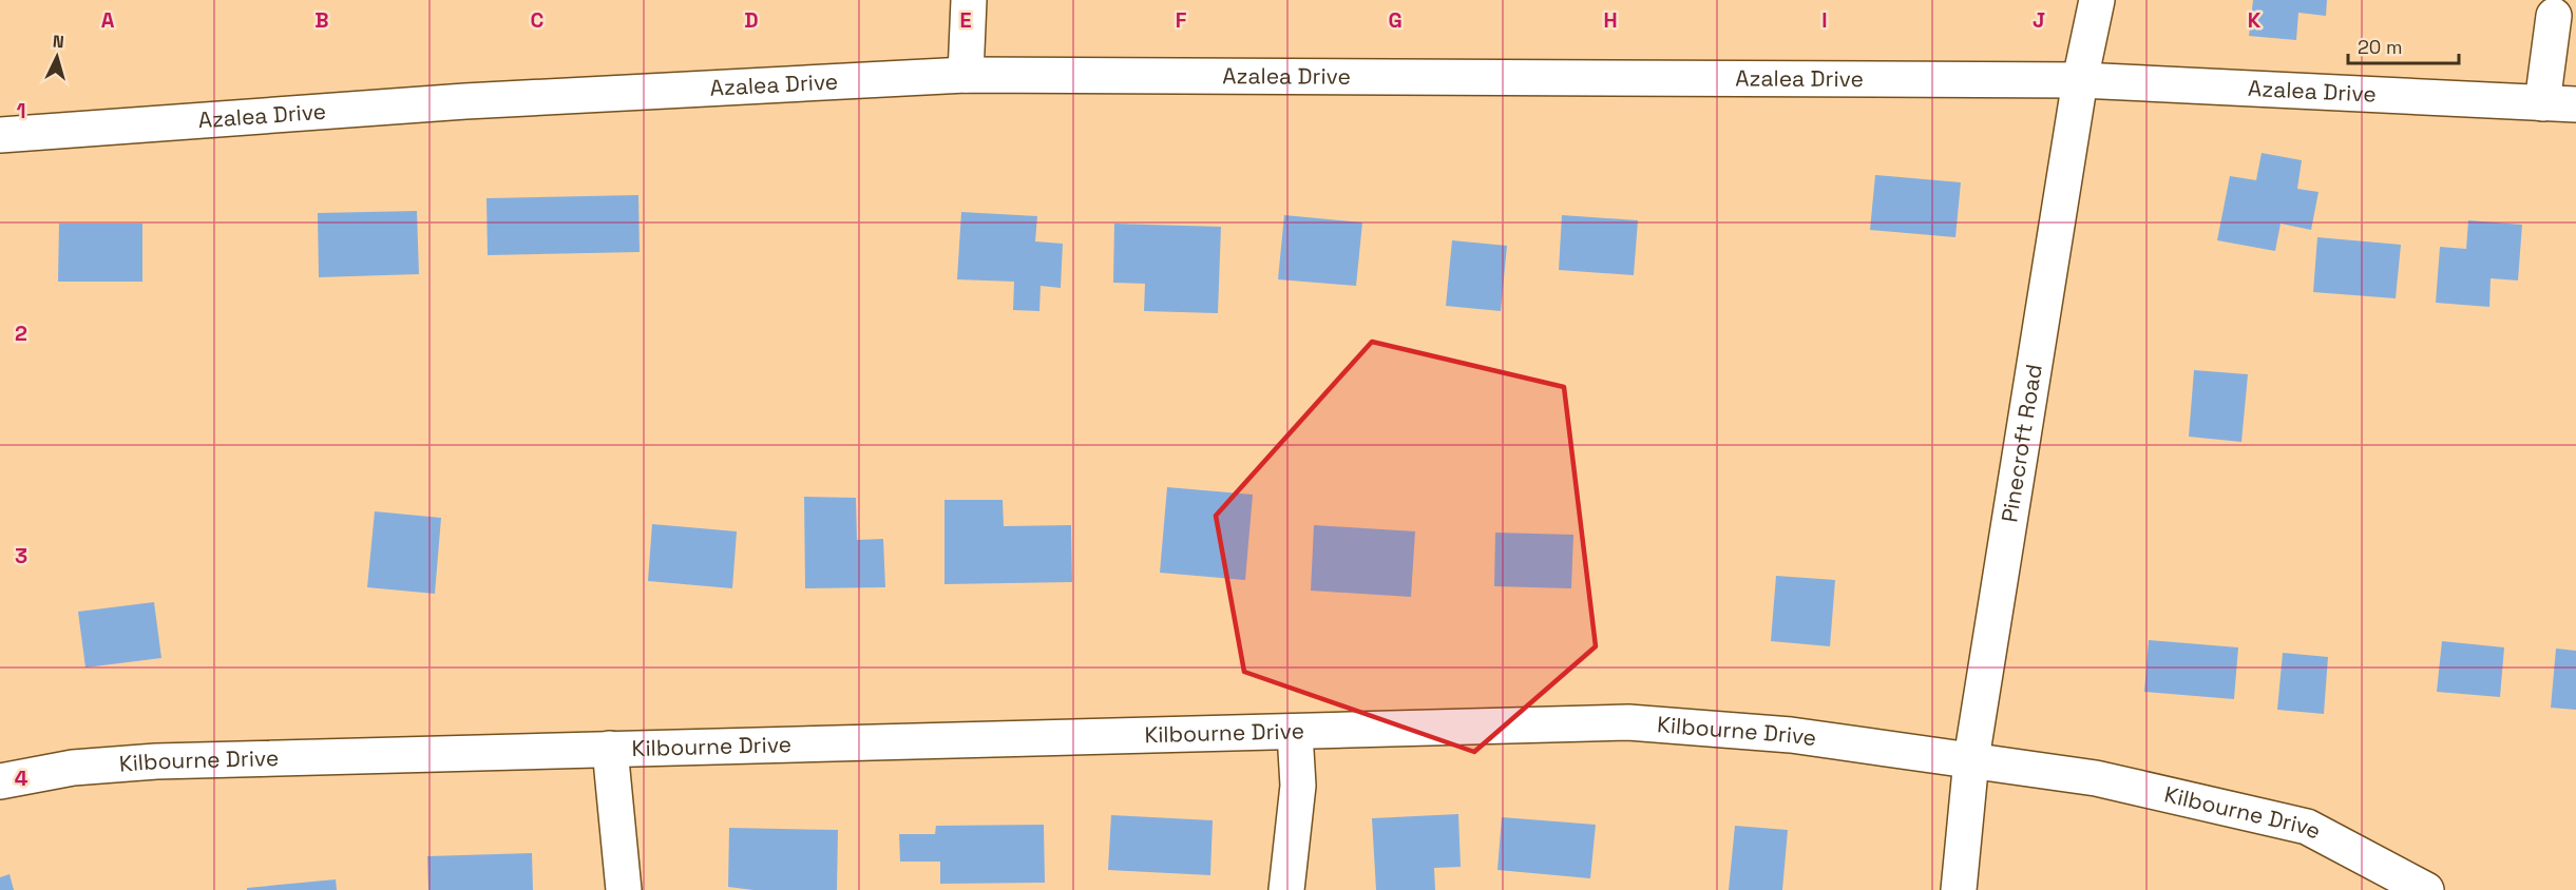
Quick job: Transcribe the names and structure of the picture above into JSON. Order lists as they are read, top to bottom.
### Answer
{
  "streets": {
    "street": ["Azalea Drive", "Pinecroft Road", "Kilbourne Drive"]
  },
  "crossings": [
    ["Azalea Drive", "Pinecroft Road"],
    ["Pinecroft Road", "Kilbourne Drive"]
  ],
  "scale_bar": "20 m",
  "north": "top",
  "grid": {
    "columns": [
      "A",
      "B",
      "C",
      "D",
      "E",
      "F",
      "G",
      "H",
      "I",
      "J",
      "K"
    ],
    "rows": [
      "1",
      "2",
      "3",
      "4"
    ]
  }
}
